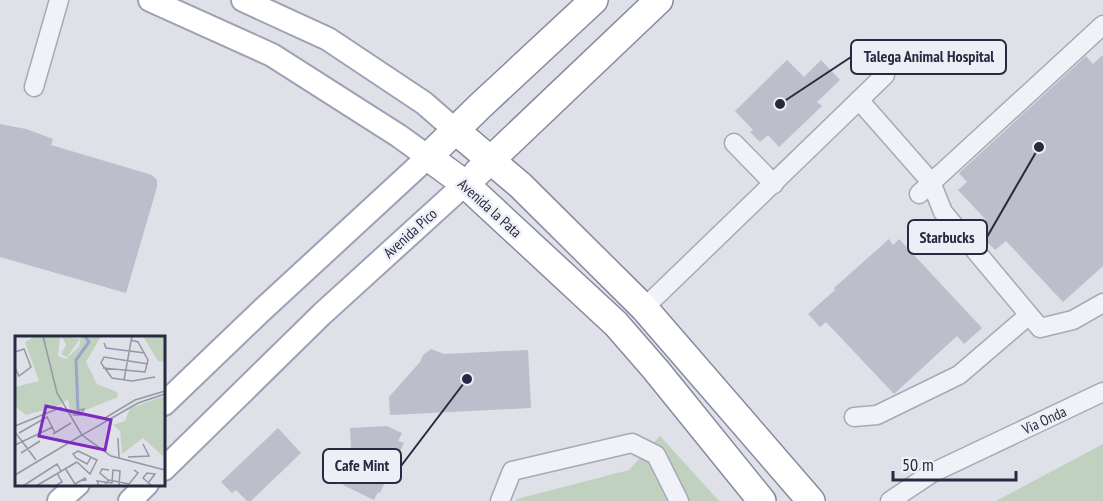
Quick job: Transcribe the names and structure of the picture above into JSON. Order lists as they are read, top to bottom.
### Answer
{
  "streets": {
    "highway": ["Avenida la Pata", "Avenida Pico"],
    "street": ["Via Onda"]
  },
  "crossings": [
    ["Avenida la Pata", "Avenida Pico"]
  ],
  "places": ["Talega Animal Hospital", "Starbucks", "Cafe Mint"],
  "scale_bar": "50 m"
}
